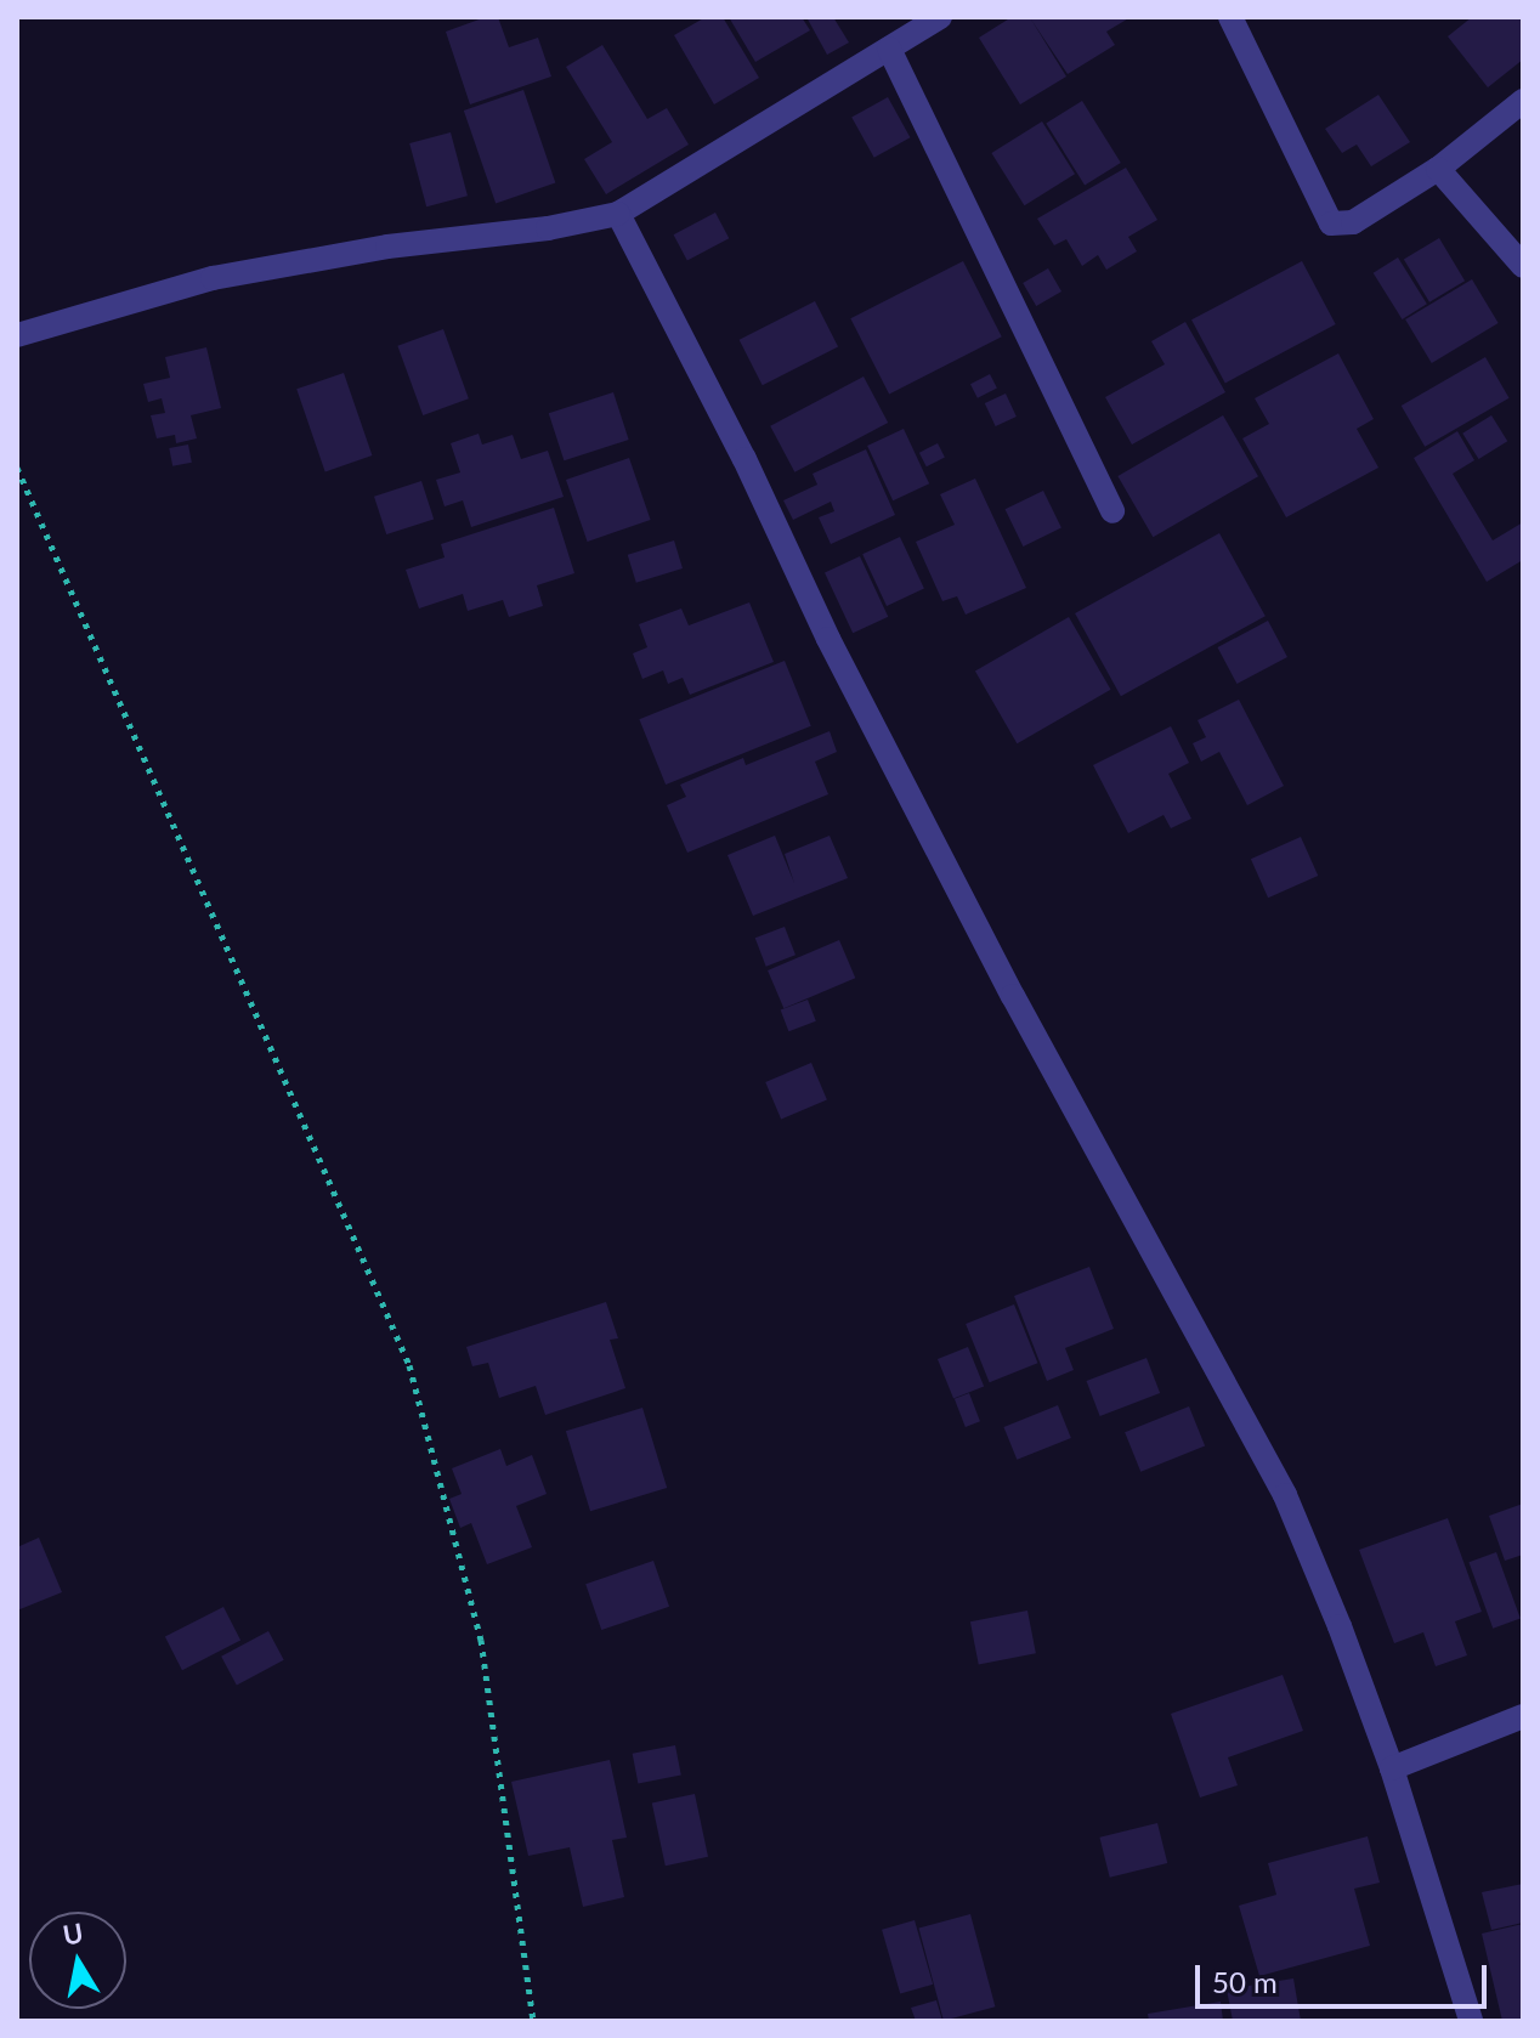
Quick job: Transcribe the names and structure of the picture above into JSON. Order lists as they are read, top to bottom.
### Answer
{
  "scale_bar": "50 m",
  "north": "top"
}
